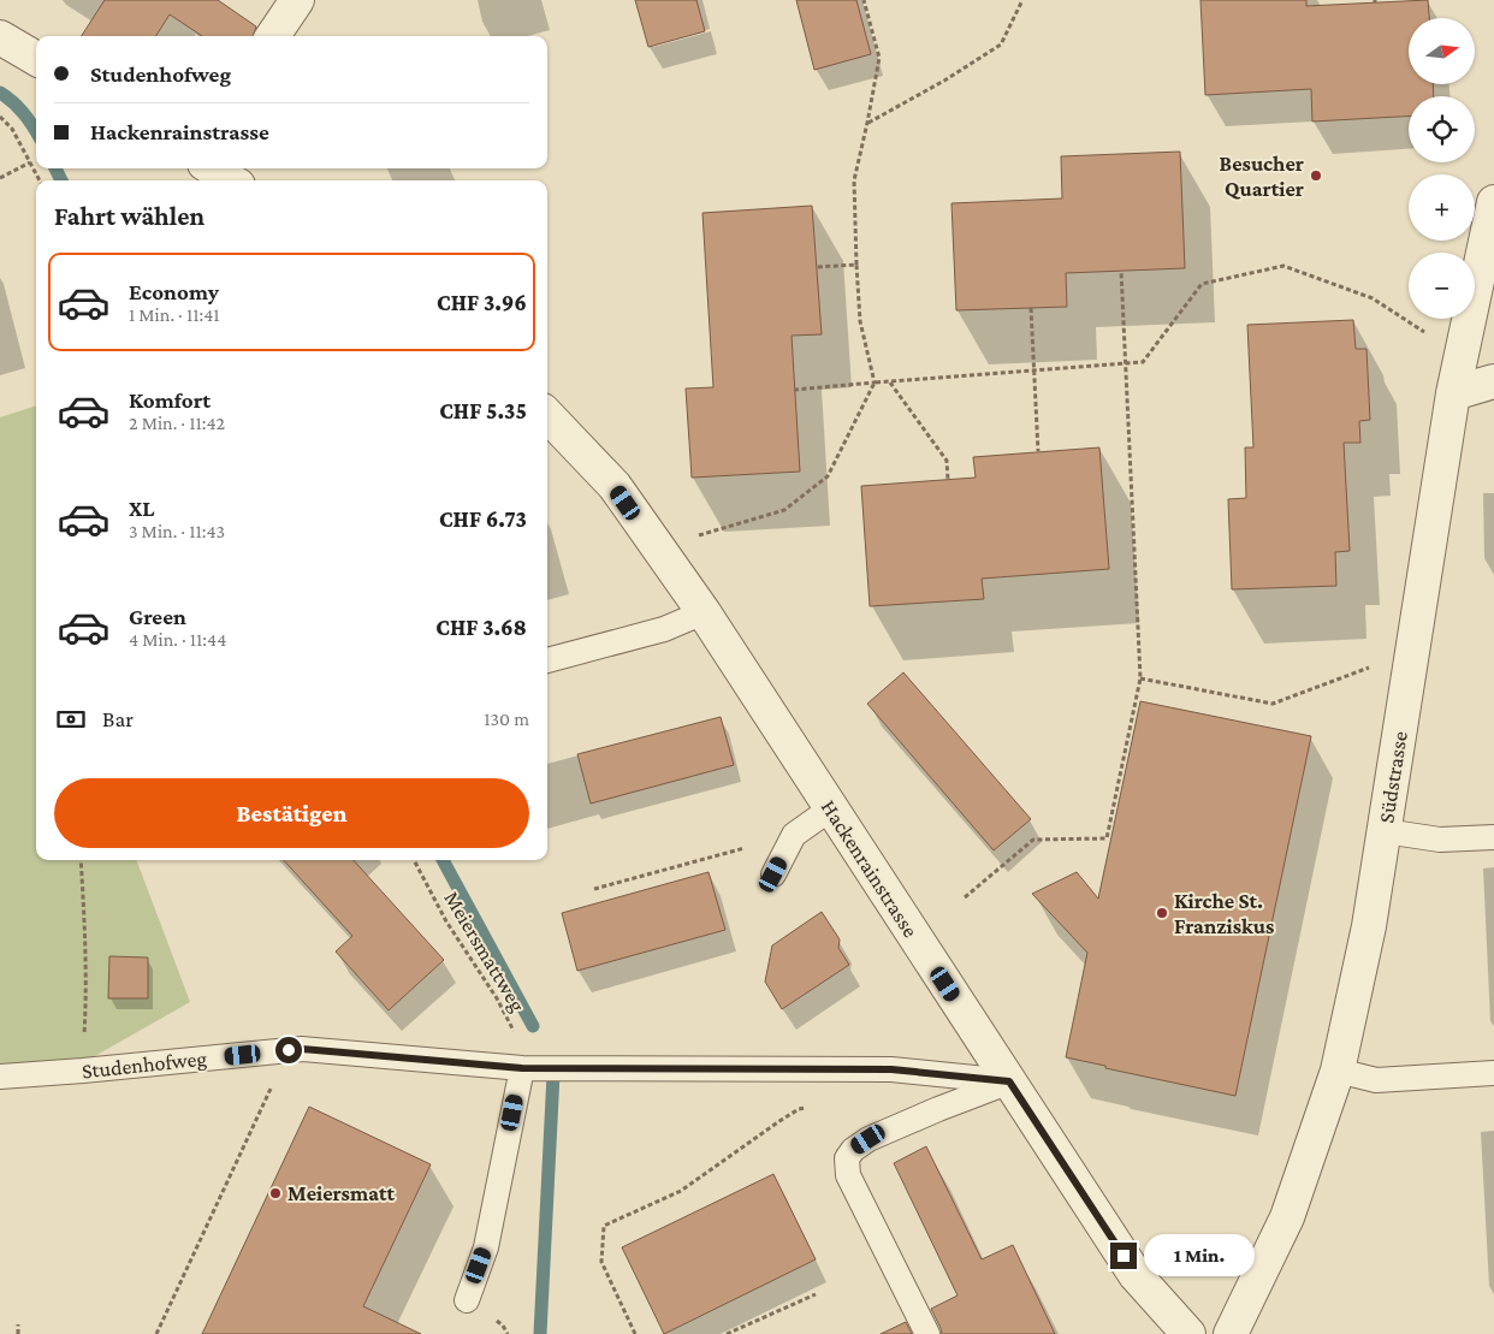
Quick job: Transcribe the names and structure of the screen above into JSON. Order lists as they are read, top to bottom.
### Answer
{
  "streets": {
    "street": ["Südstrasse", "Hackenrainstrasse"],
    "lane": ["Studenhofweg"],
    "path": ["Meiersmattweg"]
  },
  "crossings": [
    ["Hackenrainstrasse", "Studenhofweg"],
    ["Meiersmattweg", "Studenhofweg"]
  ],
  "places": ["Besucher Quartier", "Kirche St. Franziskus", "Meiersmatt"],
  "north": "right",
  "page": {
    "map_buttons": ["+", "−"],
    "banner": ["Studenhofweg", "Hackenrainstrasse"],
    "heading": "Fahrt wählen",
    "list": [
      {
        "name": "Economy",
        "note": "1 Min. · 11:41",
        "value": "CHF 3.96"
      },
      {
        "name": "Komfort",
        "note": "2 Min. · 11:42",
        "value": "CHF 5.35"
      },
      {
        "name": "XL",
        "note": "3 Min. · 11:43",
        "value": "CHF 6.73"
      },
      {
        "name": "Green",
        "note": "4 Min. · 11:44",
        "value": "CHF 3.68"
      }
    ],
    "pay": ["Bar", "130 m"],
    "buttons": "Bestätigen",
    "bubble": "1 Min."
  }
}
